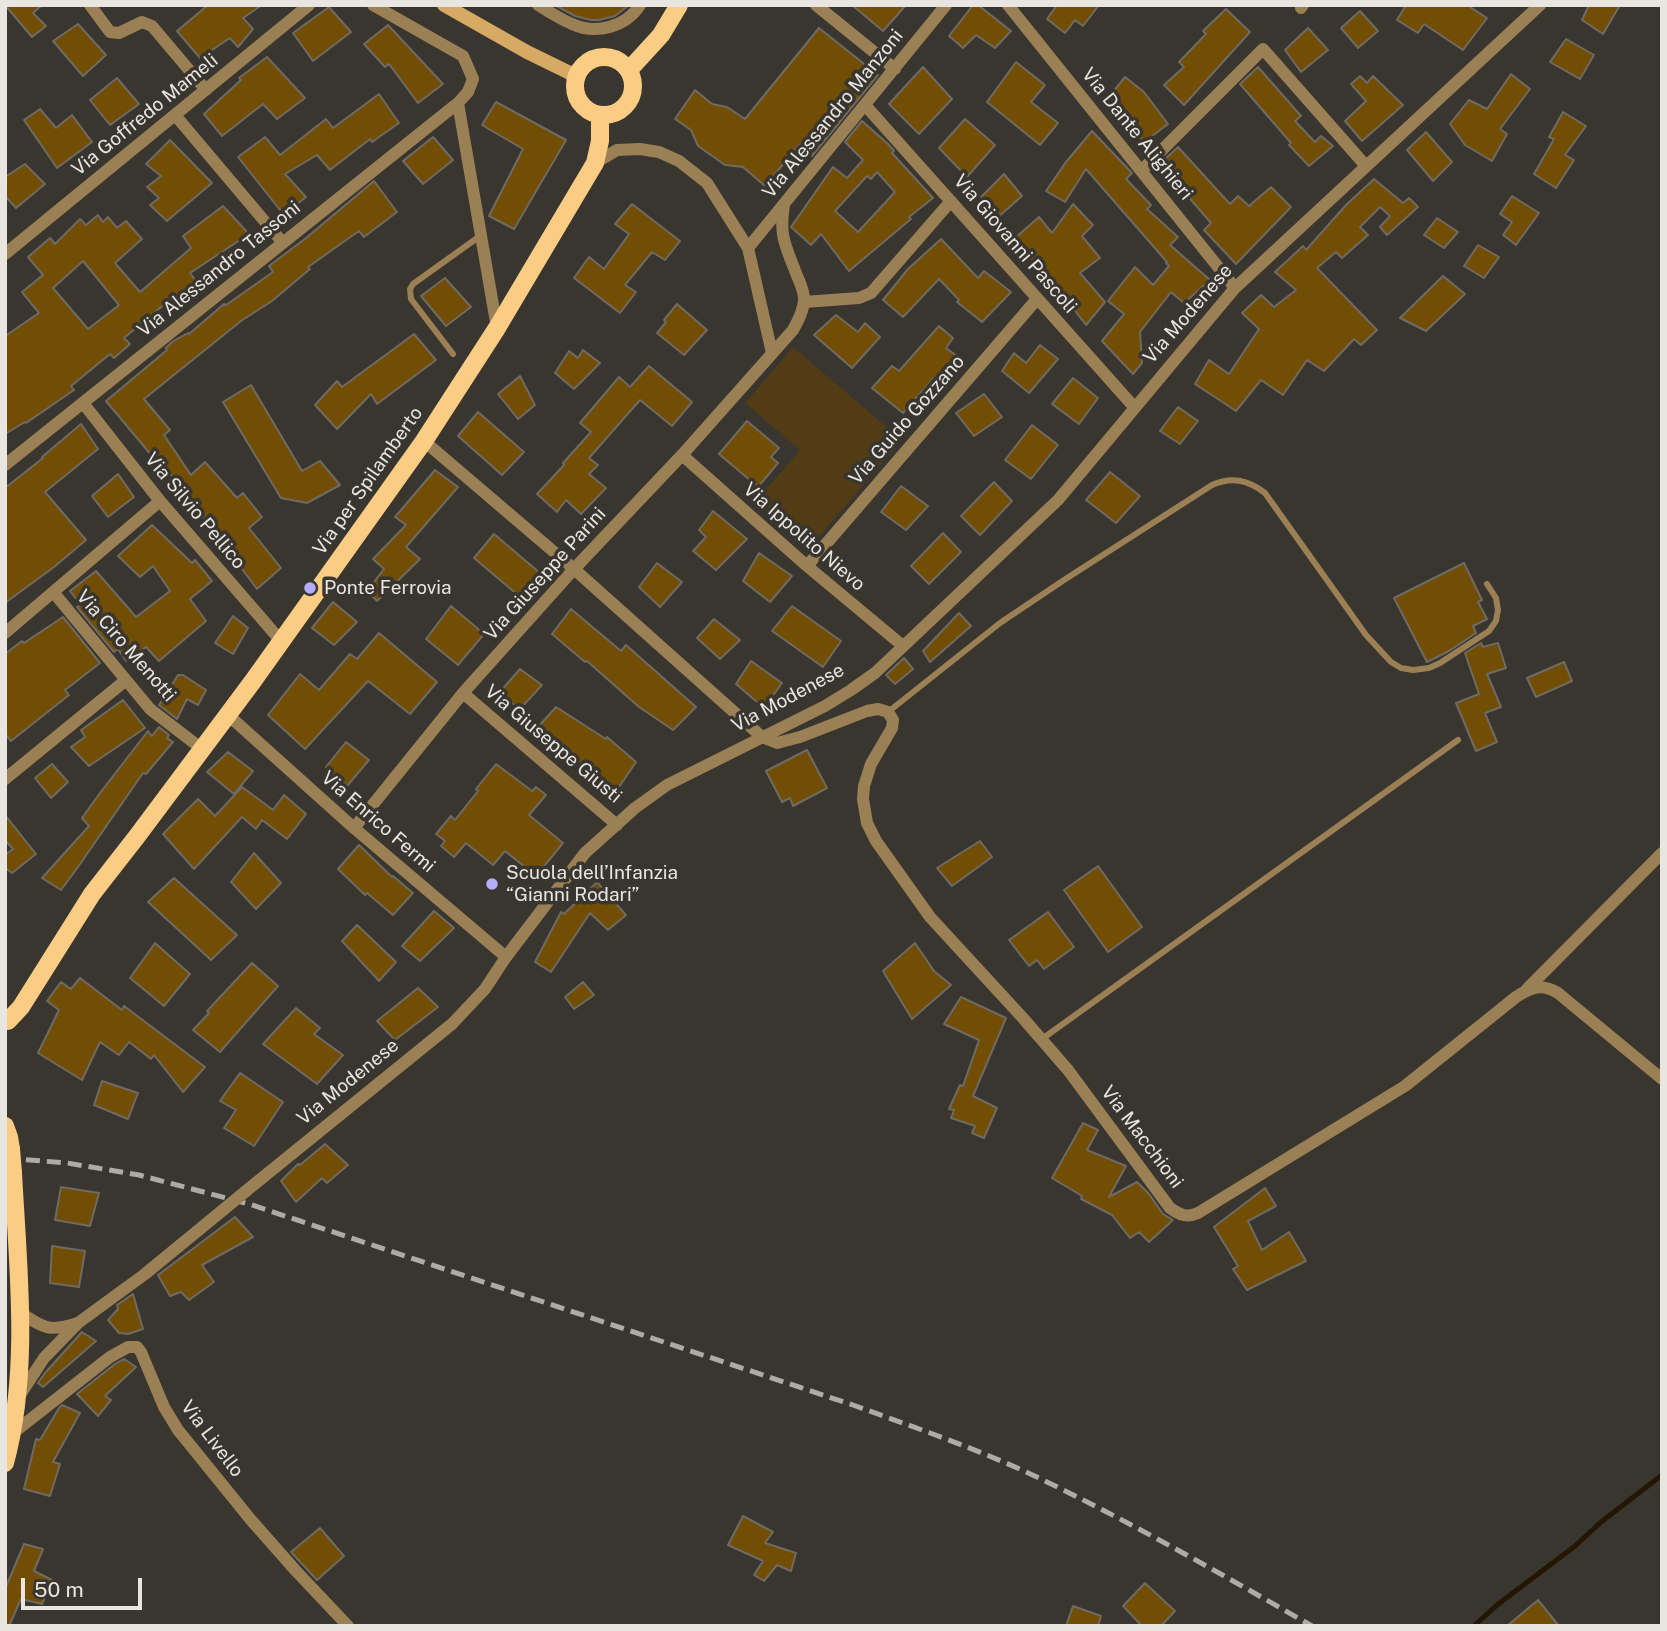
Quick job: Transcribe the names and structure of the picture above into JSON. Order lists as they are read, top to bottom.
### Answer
{
  "streets": {
    "main road": ["Via Modenese", "Via per Spilamberto"],
    "street": [
      "Via Alessandro Manzoni",
      "Via Goffredo Mameli",
      "Via Dante Alighieri",
      "Via Giovanni Pascoli",
      "Via Alessandro Tassoni",
      "Via Guido Gozzano",
      "Via Silvio Pellico",
      "Via Ippolito Nievo",
      "Via Giuseppe Parini",
      "Via Ciro Menotti",
      "Via Giuseppe Giusti",
      "Via Enrico Fermi",
      "Via Macchioni",
      "Via Livello"
    ]
  },
  "crossings": [
    ["Via Alessandro Manzoni", "Via Giovanni Pascoli"],
    ["Via Dante Alighieri", "Via Modenese"],
    ["Via Giovanni Pascoli", "Via Modenese"],
    ["Via Giovanni Pascoli", "Via Guido Gozzano"],
    ["Via Alessandro Tassoni", "Via Silvio Pellico"],
    ["Via Modenese", "Via Ippolito Nievo"],
    ["Via Modenese", "Via Giuseppe Giusti"],
    ["Via Modenese", "Via Enrico Fermi"],
    ["Via Modenese", "Via Livello"],
    ["Via Guido Gozzano", "Via Ippolito Nievo"],
    ["Via per Spilamberto", "Via Silvio Pellico"],
    ["Via per Spilamberto", "Via Ciro Menotti"],
    ["Via per Spilamberto", "Via Enrico Fermi"],
    ["Via Ippolito Nievo", "Via Giuseppe Parini"],
    ["Via Giuseppe Parini", "Via Giuseppe Giusti"],
    ["Via Giuseppe Parini", "Via Enrico Fermi"]
  ],
  "places": ["Ponte Ferrovia", "Scuola dell’Infanzia “Gianni Rodari”"],
  "scale_bar": "50 m"
}
